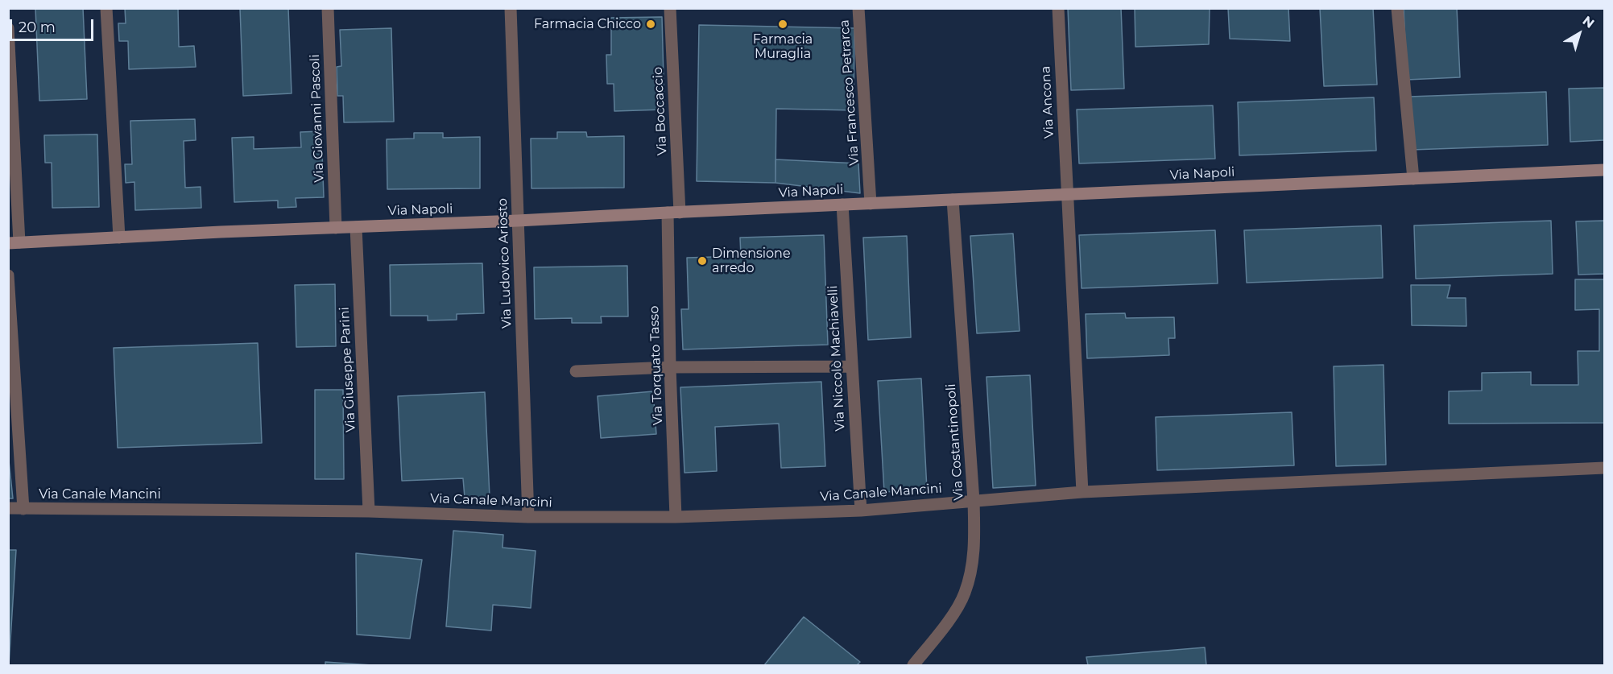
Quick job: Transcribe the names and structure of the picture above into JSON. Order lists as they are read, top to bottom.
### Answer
{
  "streets": {
    "main road": ["Via Napoli"],
    "street": [
      "Via Francesco Petrarca",
      "Via Ancona",
      "Via Boccaccio",
      "Via Giovanni Pascoli",
      "Via Ludovico Ariosto",
      "Via Niccolò Machiavelli",
      "Via Torquato Tasso",
      "Via Giuseppe Parini",
      "Via Costantinopoli",
      "Via Canale Mancini"
    ]
  },
  "crossings": [
    ["Via Francesco Petrarca", "Via Napoli"],
    ["Via Ancona", "Via Napoli"],
    ["Via Ancona", "Via Canale Mancini"],
    ["Via Boccaccio", "Via Napoli"],
    ["Via Boccaccio", "Via Torquato Tasso"],
    ["Via Giovanni Pascoli", "Via Napoli"],
    ["Via Napoli", "Via Ludovico Ariosto"],
    ["Via Napoli", "Via Niccolò Machiavelli"],
    ["Via Napoli", "Via Torquato Tasso"],
    ["Via Napoli", "Via Giuseppe Parini"],
    ["Via Napoli", "Via Costantinopoli"],
    ["Via Ludovico Ariosto", "Via Canale Mancini"],
    ["Via Niccolò Machiavelli", "Via Canale Mancini"],
    ["Via Torquato Tasso", "Via Canale Mancini"],
    ["Via Giuseppe Parini", "Via Canale Mancini"],
    ["Via Costantinopoli", "Via Canale Mancini"]
  ],
  "places": ["Farmacia Chicco", "Farmacia Muraglia", "Dimensione arredo"],
  "scale_bar": "20 m",
  "north": "top right"
}
